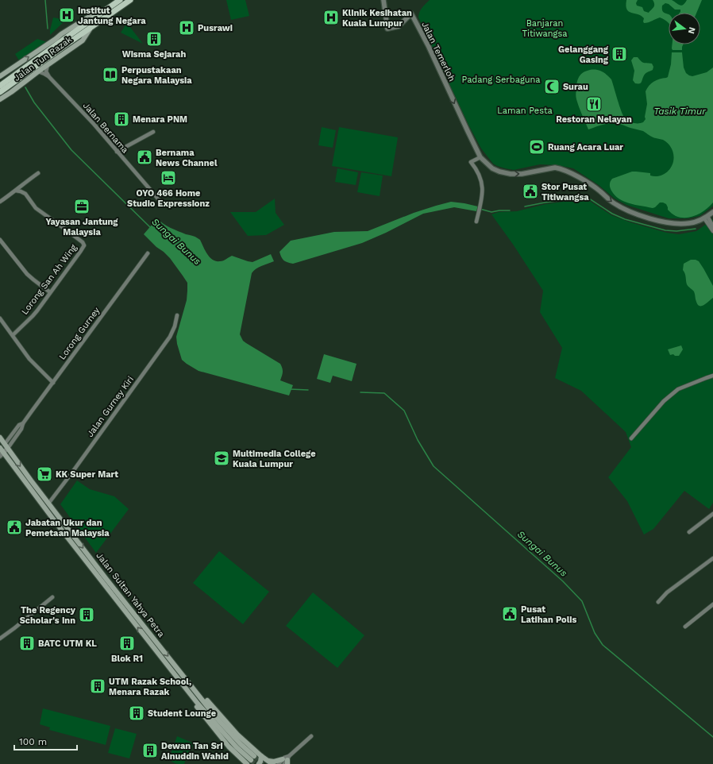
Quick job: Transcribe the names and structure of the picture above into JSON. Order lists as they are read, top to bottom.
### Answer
{
  "streets": {
    "main road": ["Jalan Tun Razak", "Jalan Sultan Yahya Petra"],
    "street": [
      "Jalan Temerloh",
      "Jalan Bernama",
      "Lorong San Ah Wing",
      "Lorong Gurney",
      "Jalan Gurney Kiri"
    ]
  },
  "crossings": [
    ["Jalan Tun Razak", "Jalan Bernama"],
    ["Lorong Gurney", "Jalan Sultan Yahya Petra"],
    ["Jalan Gurney Kiri", "Jalan Sultan Yahya Petra"]
  ],
  "one_way": ["Jalan Temerloh"],
  "water": ["Tasik Timur", "Sungai Bunus"],
  "parks": ["Banjaran Titiwangsa", "Padang Serbaguna", "Laman Pesta"],
  "places": {
    "hospital": ["Institut Jantung Negara", "Klinik Kesihatan Kuala Lumpur", "Pusrawi"],
    "building": [
      "Wisma Sejarah",
      "Gelanggang Gasing",
      "Menara PNM",
      "The Regency Scholar's Inn",
      "BATC UTM KL",
      "Blok R1",
      "UTM Razak School, Menara Razak",
      "Student Lounge",
      "Dewan Tan Sri Ainuddin Wahid"
    ],
    "library": ["Perpustakaan Negara Malaysia"],
    "mosque": ["Surau"],
    "restaurant": ["Restoran Nelayan"],
    "sports": ["Ruang Acara Luar"],
    "public building": [
      "Bernama News Channel",
      "Stor Pusat Titiwangsa",
      "Jabatan Ukur dan Pemetaan Malaysia",
      "Pusat Latihan Polis"
    ],
    "hotel": ["OYO 466 Home Studio Expressionz"],
    "office": ["Yayasan Jantung Malaysia"],
    "school or university": ["Multimedia College Kuala Lumpur"],
    "supermarket": ["KK Super Mart"]
  },
  "scale_bar": "100 m",
  "north": "right"
}
